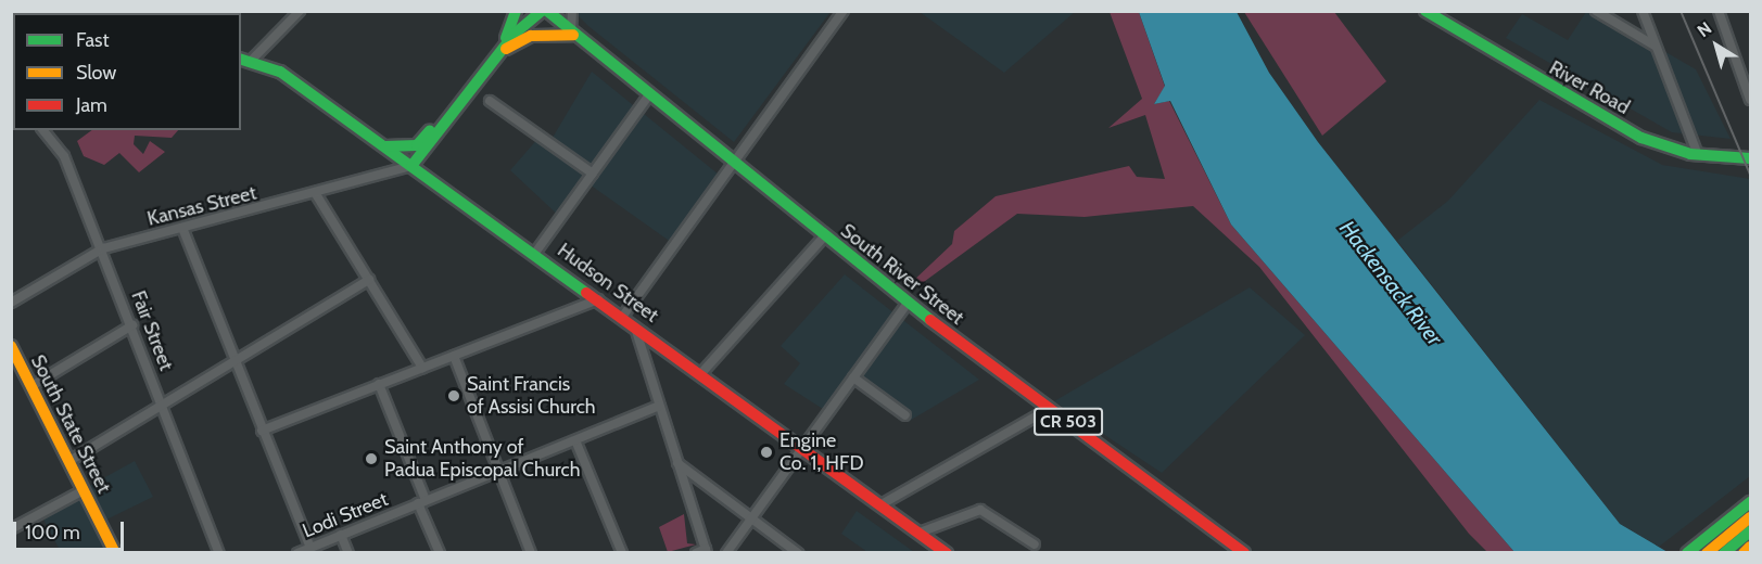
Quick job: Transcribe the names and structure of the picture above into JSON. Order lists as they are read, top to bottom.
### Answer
{
  "streets": {
    "main road": [
      "River Road",
      "South River Street",
      "Hudson Street",
      "CR 503",
      "South State Street"
    ],
    "street": ["Kansas Street", "Fair Street", "Lodi Street"]
  },
  "crossings": [
    ["Kansas Street", "Hudson Street"],
    ["Kansas Street", "Fair Street"]
  ],
  "water": ["Hackensack River"],
  "places": ["Saint Francis of Assisi Church", "Engine Co. 1, HFD", "Saint Anthony of Padua Episcopal Church"],
  "legend": ["Fast", "Slow", "Jam"],
  "scale_bar": "100 m",
  "north": "top left"
}
